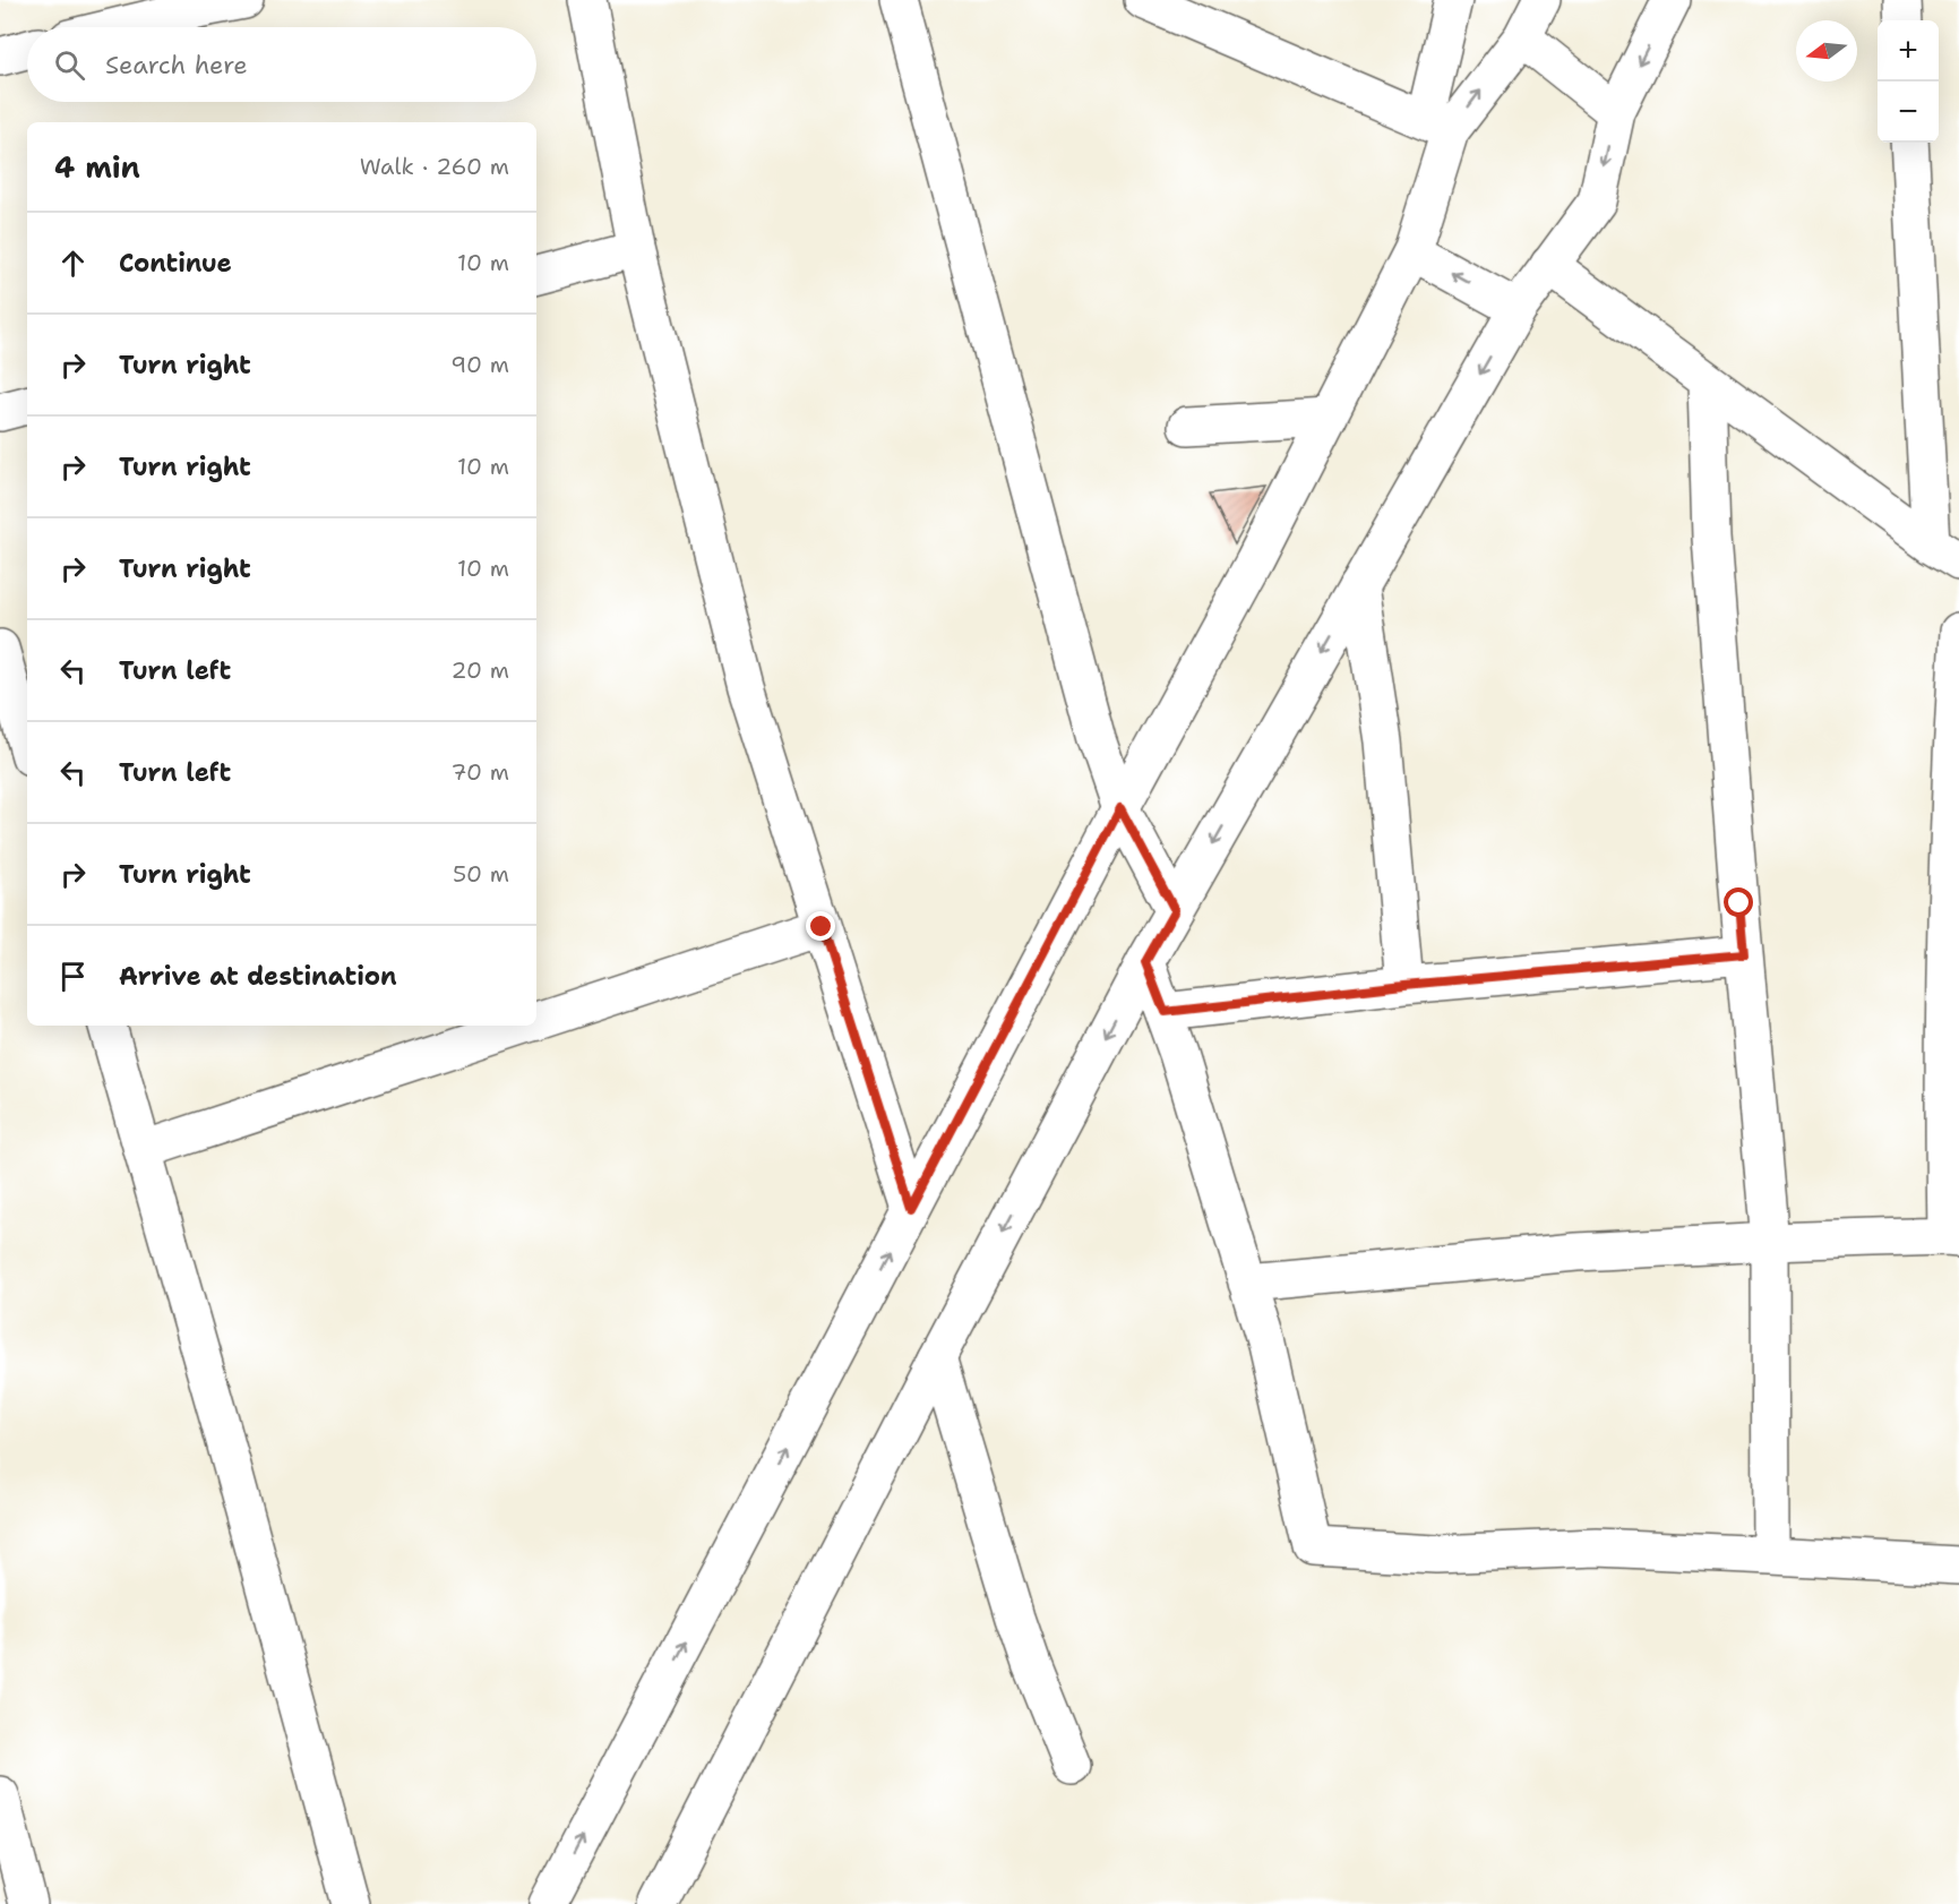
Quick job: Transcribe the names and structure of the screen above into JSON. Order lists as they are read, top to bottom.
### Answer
{
  "north": "left",
  "page": {
    "map_buttons": ["+", "−"],
    "search": "Search here",
    "heading": ["4 min", "Walk · 260 m"],
    "list": [
      ["Continue", "10 m"],
      ["Turn right", "90 m"],
      ["Turn right", "10 m"],
      ["Turn right", "10 m"],
      ["Turn left", "20 m"],
      ["Turn left", "70 m"],
      ["Turn right", "50 m"],
      "Arrive at destination"
    ]
  }
}
